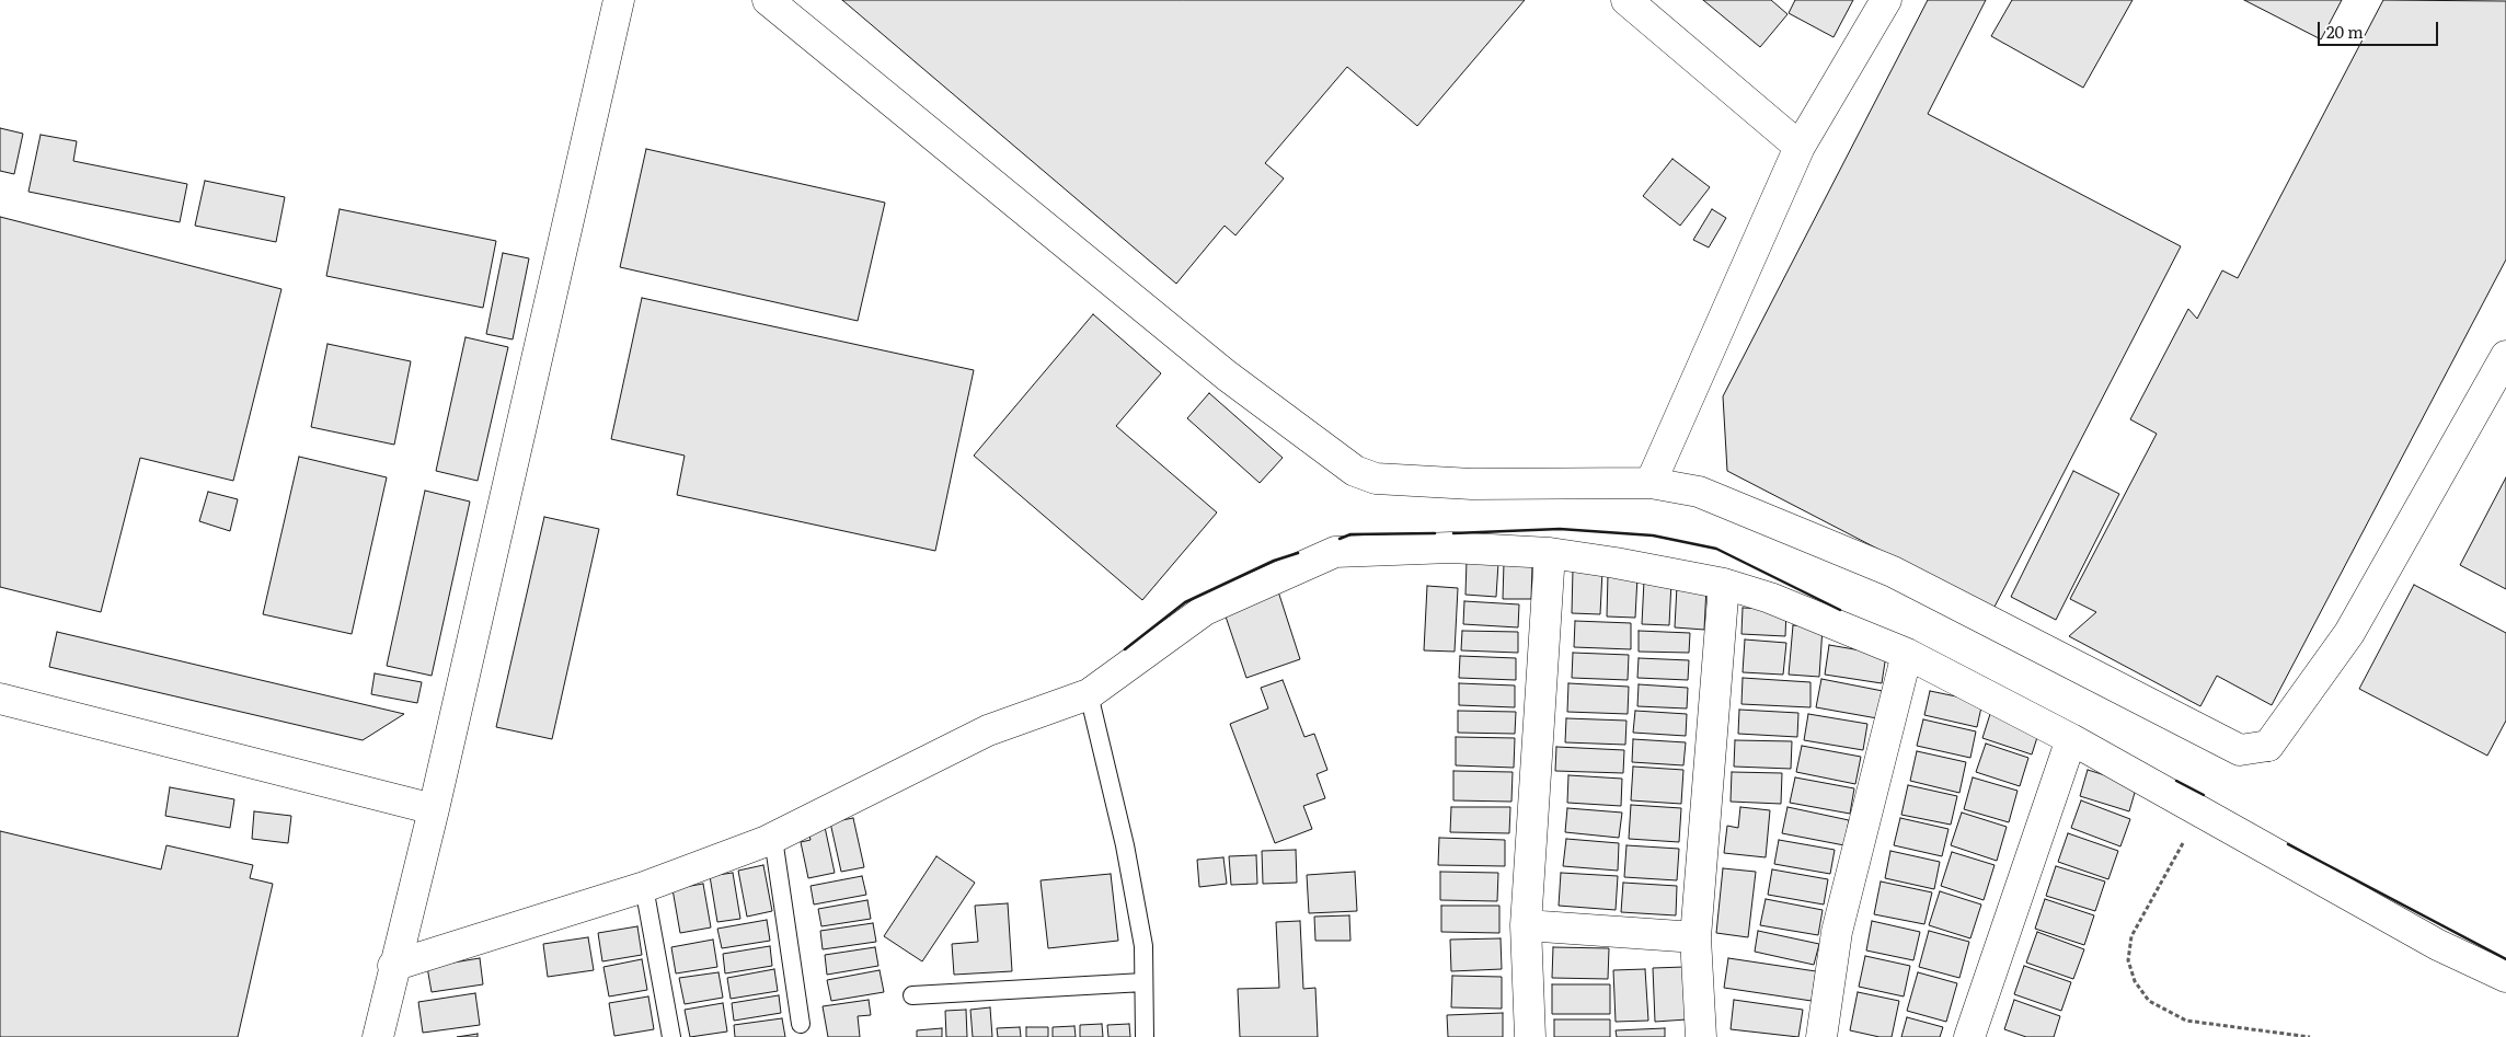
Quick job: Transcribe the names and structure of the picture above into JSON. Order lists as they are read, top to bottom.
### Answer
{
  "scale_bar": "20 m"
}
